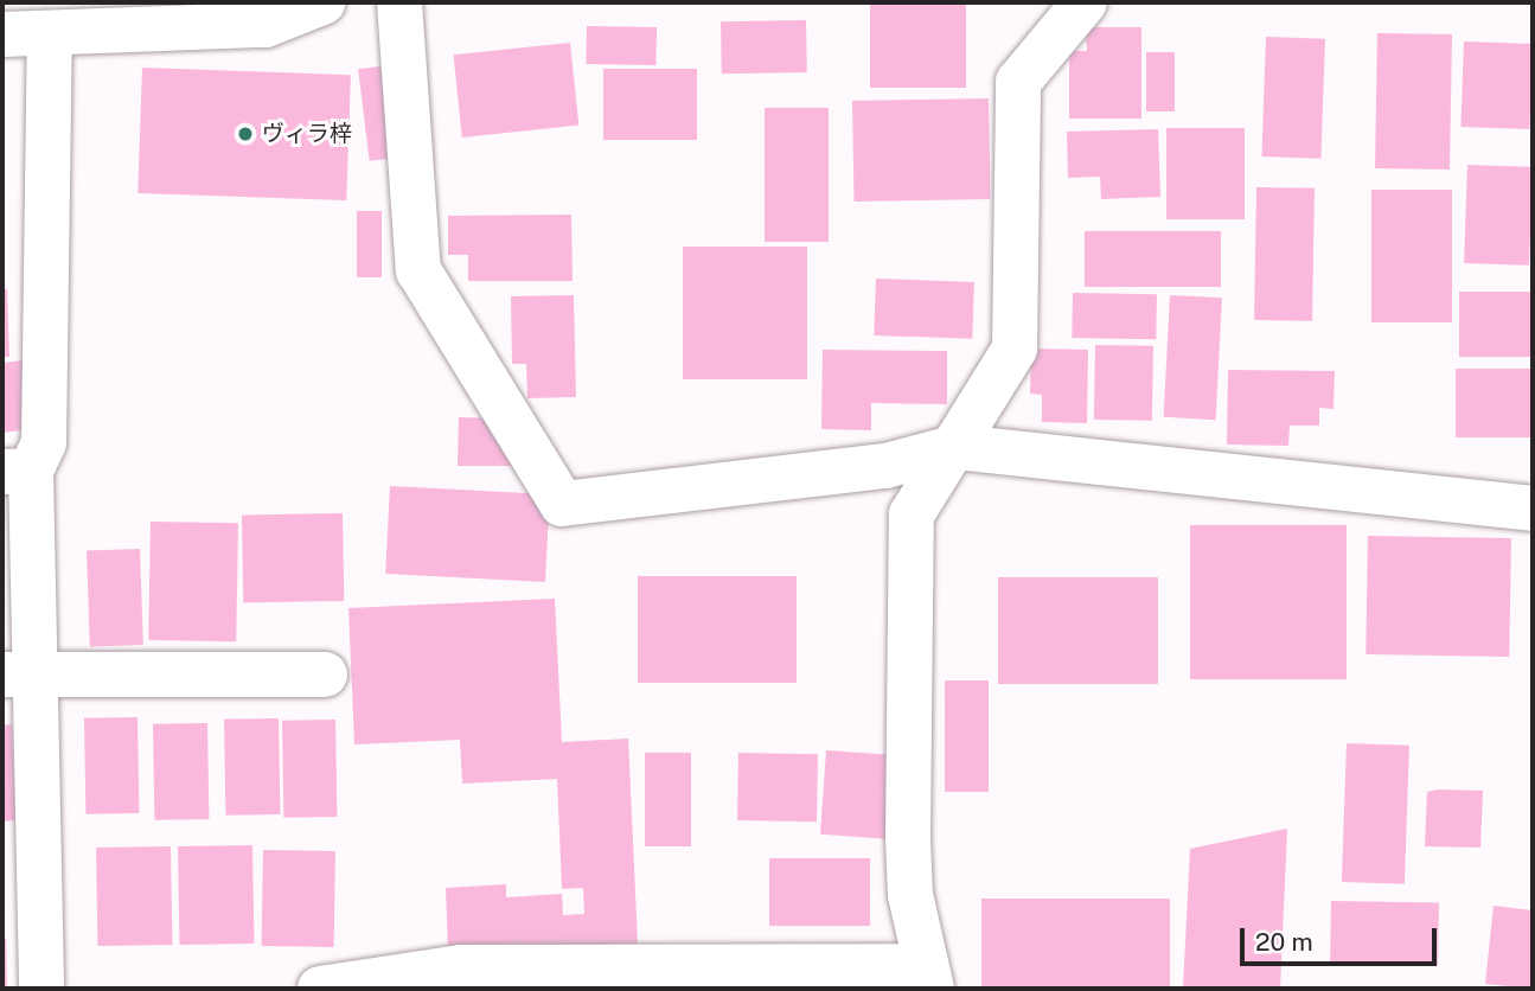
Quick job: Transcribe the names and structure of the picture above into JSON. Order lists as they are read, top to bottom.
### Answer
{
  "places": ["ヴィラ梓"],
  "scale_bar": "20 m"
}
